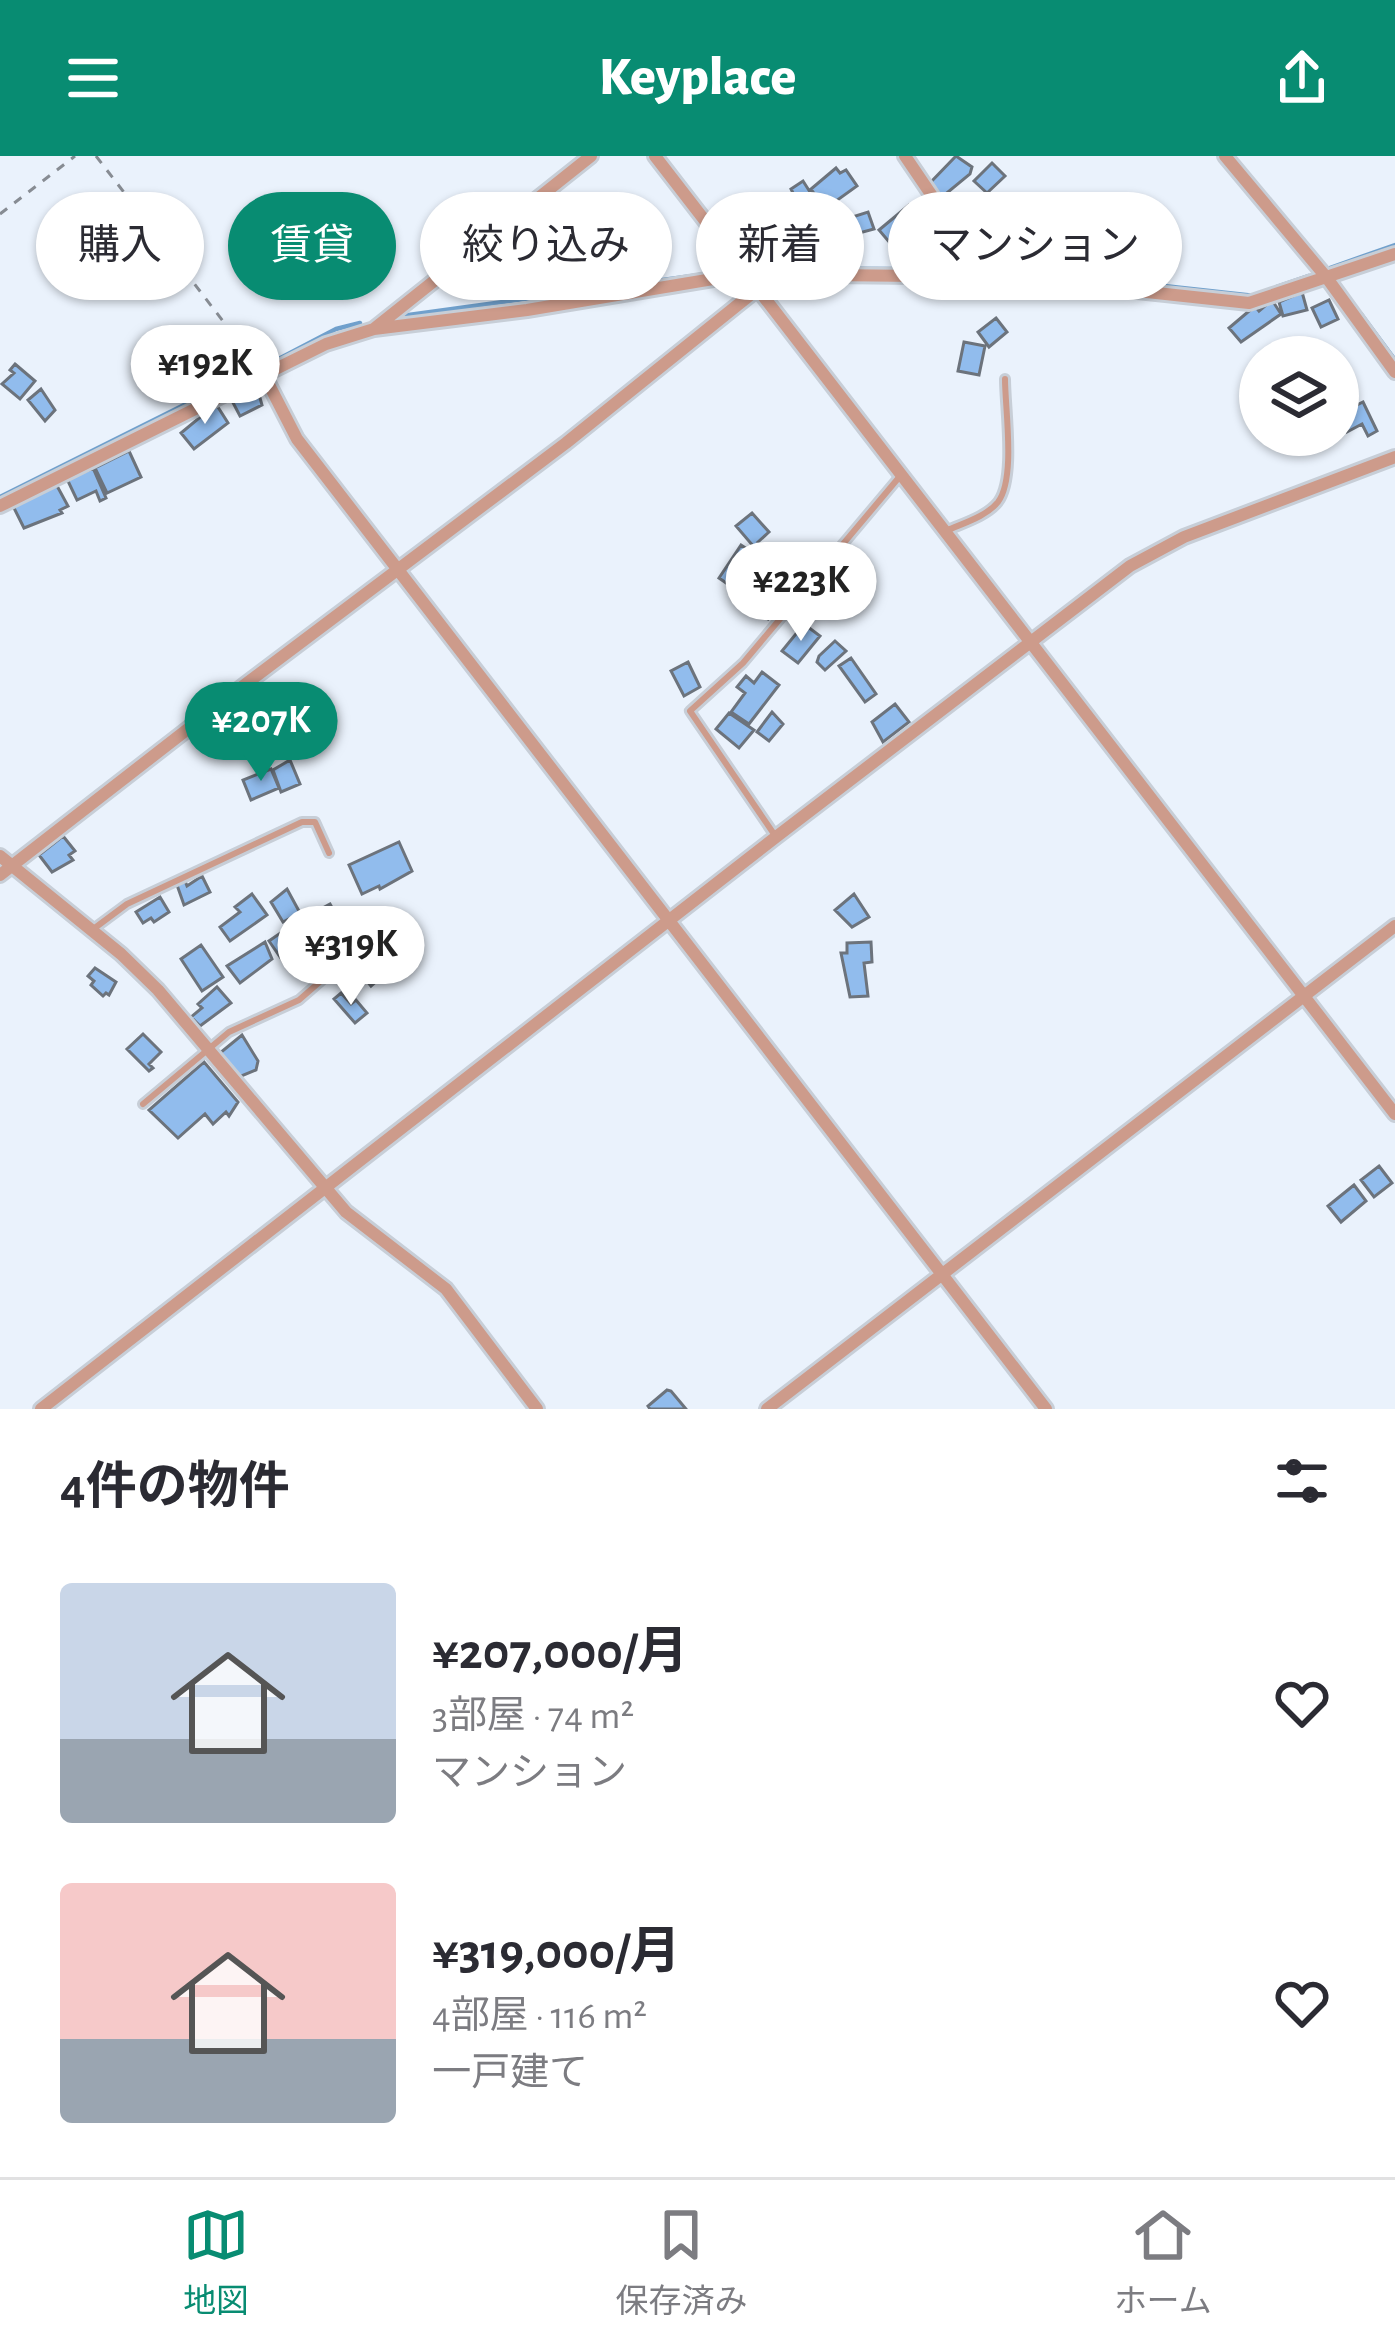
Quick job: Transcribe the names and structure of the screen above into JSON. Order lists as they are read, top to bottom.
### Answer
{
  "page": {
    "header": "Keyplace",
    "chip": [
      "購入",
      "賃貸",
      "絞り込み",
      "新着",
      "マンション"
    ],
    "price": [
      "¥192K",
      "¥223K",
      "¥207K",
      "¥319K"
    ],
    "heading": "4件の物件",
    "list": [
      {
        "name": "¥207,000/月",
        "note": "3部屋 · 74 m² · マンション"
      },
      {
        "name": "¥319,000/月",
        "note": "4部屋 · 116 m² · 一戸建て"
      }
    ],
    "tabs": ["地図", "保存済み", "ホーム"]
  }
}
